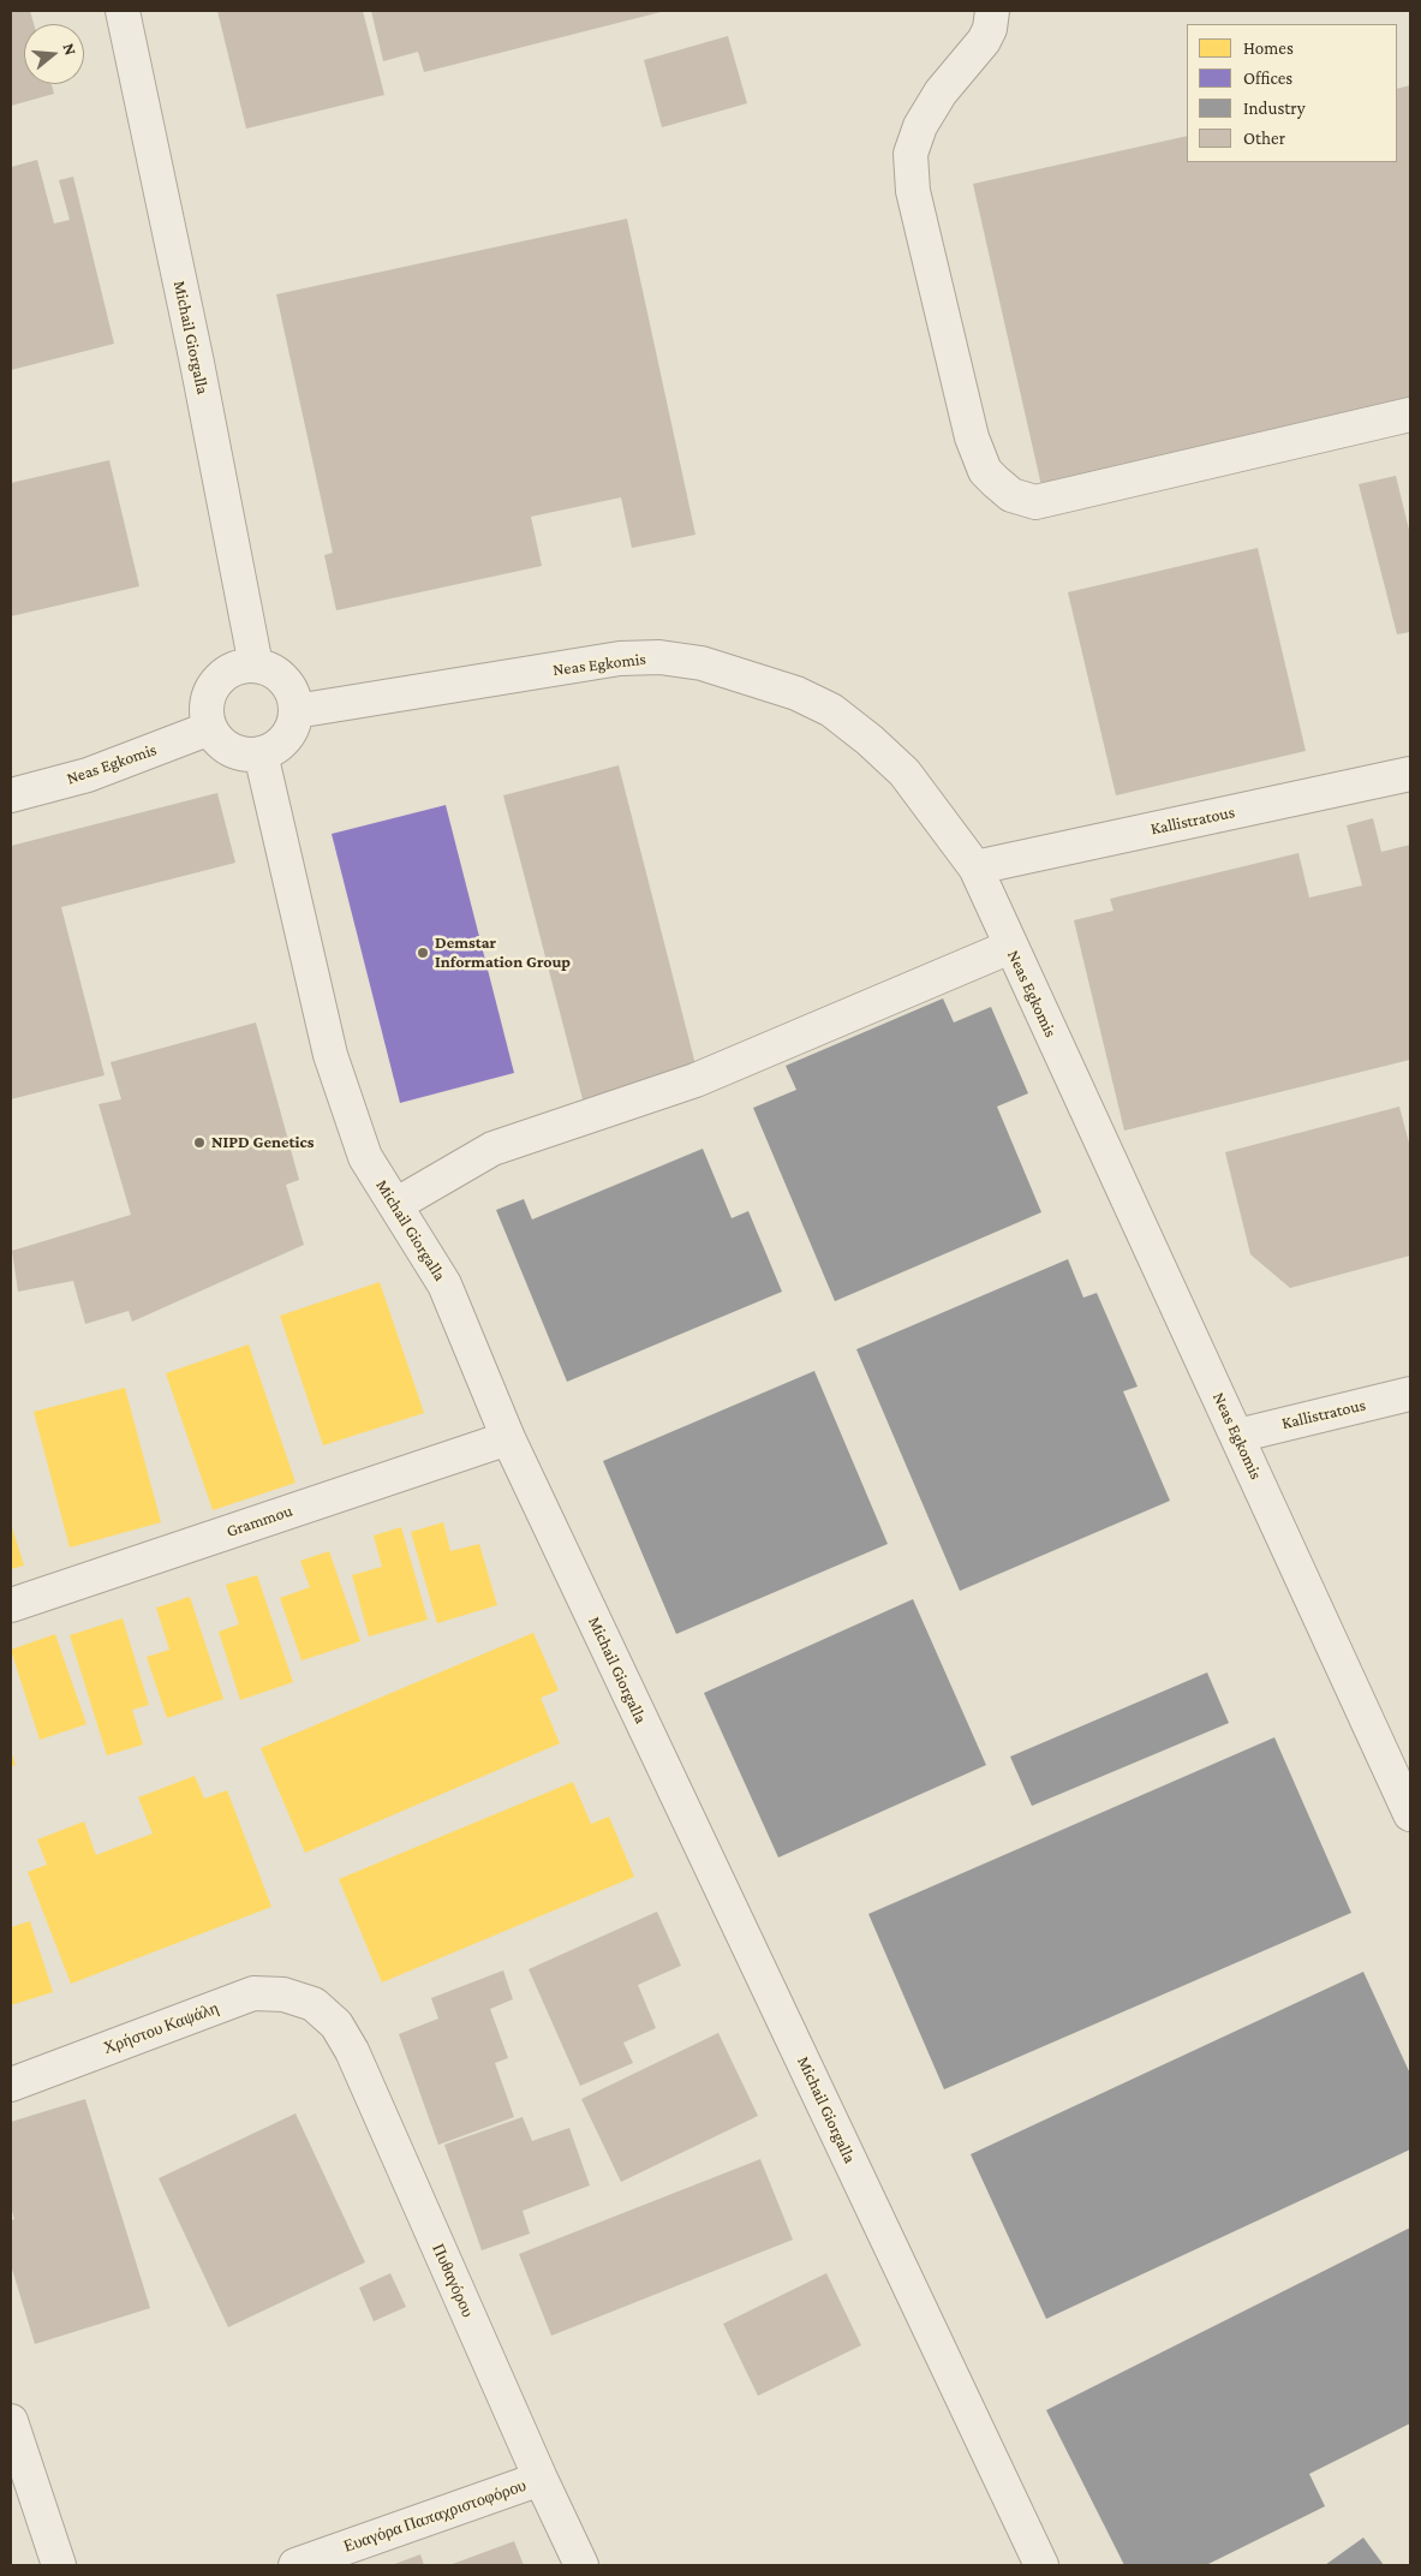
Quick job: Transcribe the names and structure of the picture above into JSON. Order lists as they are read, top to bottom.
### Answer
{
  "streets": {
    "street": [
      "Michail Giorgalla",
      "Neas Egkomis",
      "Kallistratous",
      "Grammou",
      "Χρήστου Καψάλη",
      "Πυθαγόρου",
      "Ευαγόρα Παπαχριστοφόρου"
    ]
  },
  "crossings": [
    ["Michail Giorgalla", "Neas Egkomis"],
    ["Michail Giorgalla", "Grammou"],
    ["Neas Egkomis", "Kallistratous"],
    ["Χρήστου Καψάλη", "Πυθαγόρου"],
    ["Πυθαγόρου", "Ευαγόρα Παπαχριστοφόρου"]
  ],
  "places": ["Demstar Information Group", "NIPD Genetics"],
  "legend": [
    "Homes",
    "Offices",
    "Industry",
    "Other"
  ],
  "north": "right"
}
